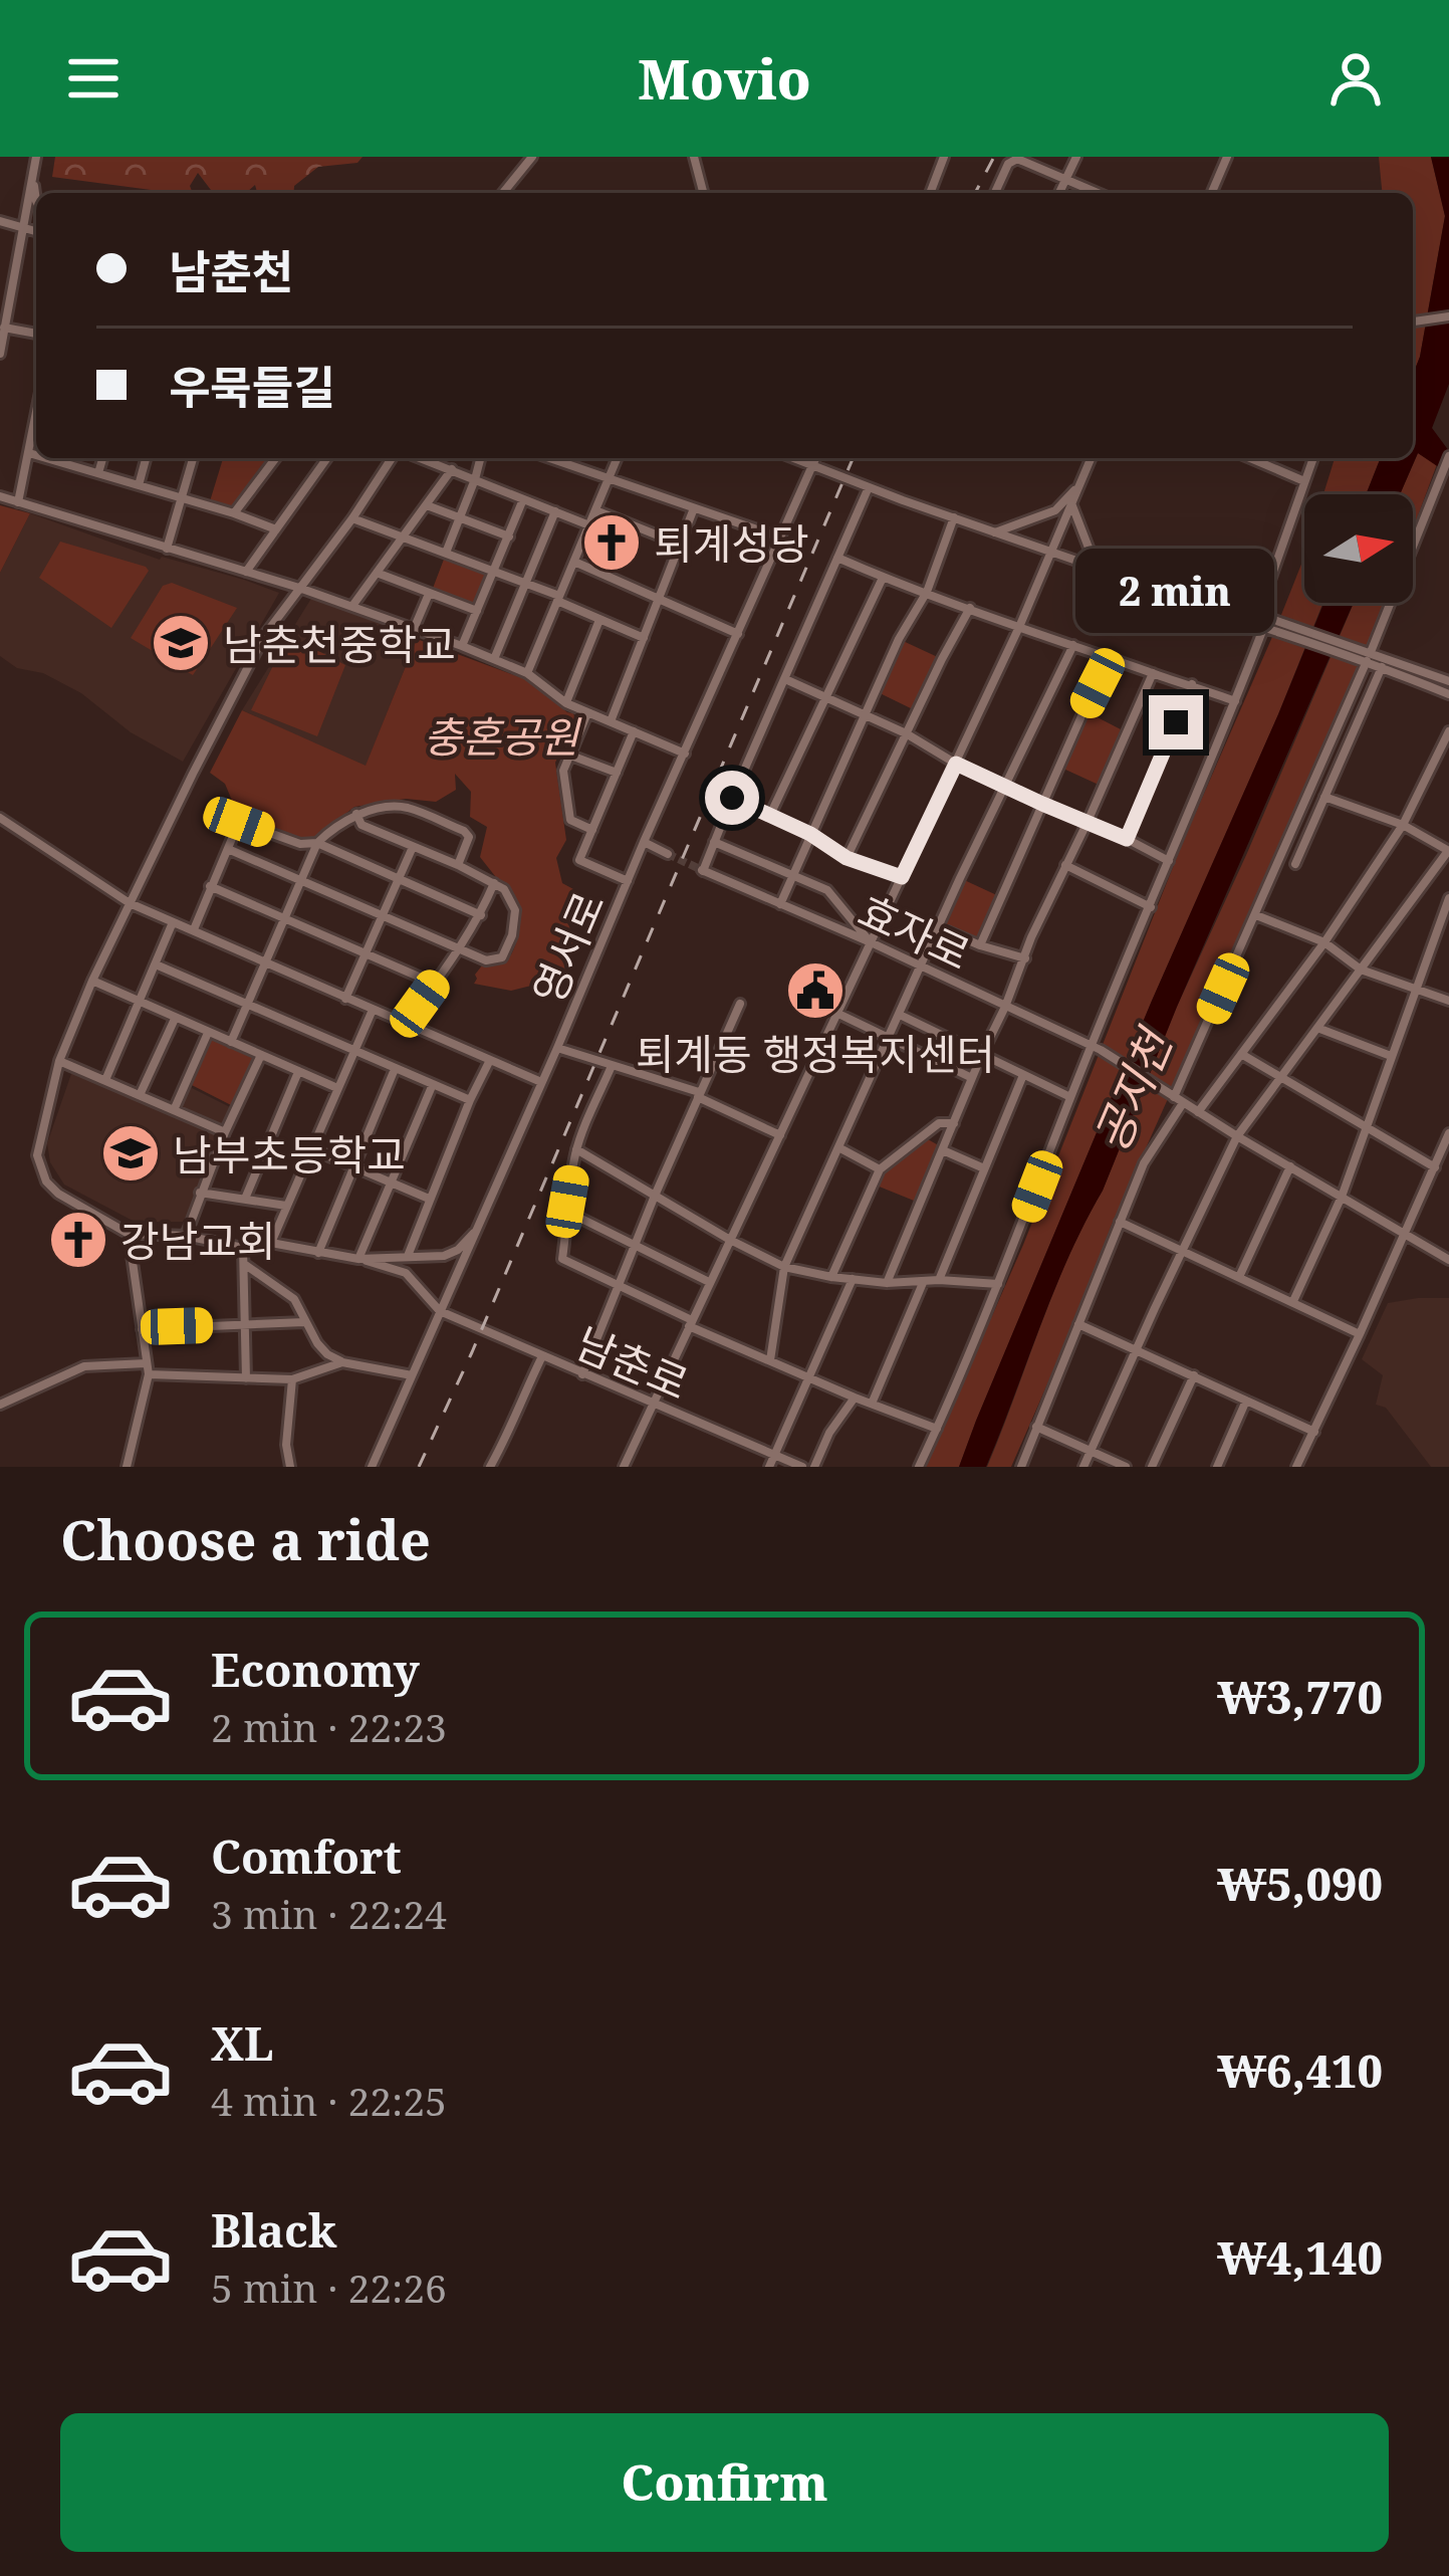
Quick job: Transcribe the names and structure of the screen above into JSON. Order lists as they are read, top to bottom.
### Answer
{
  "streets": {
    "street": ["효자로", "영서로", "남춘로"]
  },
  "crossings": [
    ["영서로", "남춘로"]
  ],
  "water": ["공지천"],
  "parks": ["충혼공원"],
  "places": {
    "church": ["퇴계성당", "강남교회"],
    "school or university": ["남춘천중학교", "남부초등학교"],
    "public building": ["퇴계동 행정복지센터"]
  },
  "north": "right",
  "page": {
    "header": "Movio",
    "banner": ["남춘천", "우묵들길"],
    "bubble": "2 min",
    "heading": "Choose a ride",
    "list": [
      {
        "name": "Economy",
        "note": "2 min · 22:23",
        "value": "₩3,770"
      },
      {
        "name": "Comfort",
        "note": "3 min · 22:24",
        "value": "₩5,090"
      },
      {
        "name": "XL",
        "note": "4 min · 22:25",
        "value": "₩6,410"
      },
      {
        "name": "Black",
        "note": "5 min · 22:26",
        "value": "₩4,140"
      }
    ],
    "buttons": "Confirm"
  }
}
